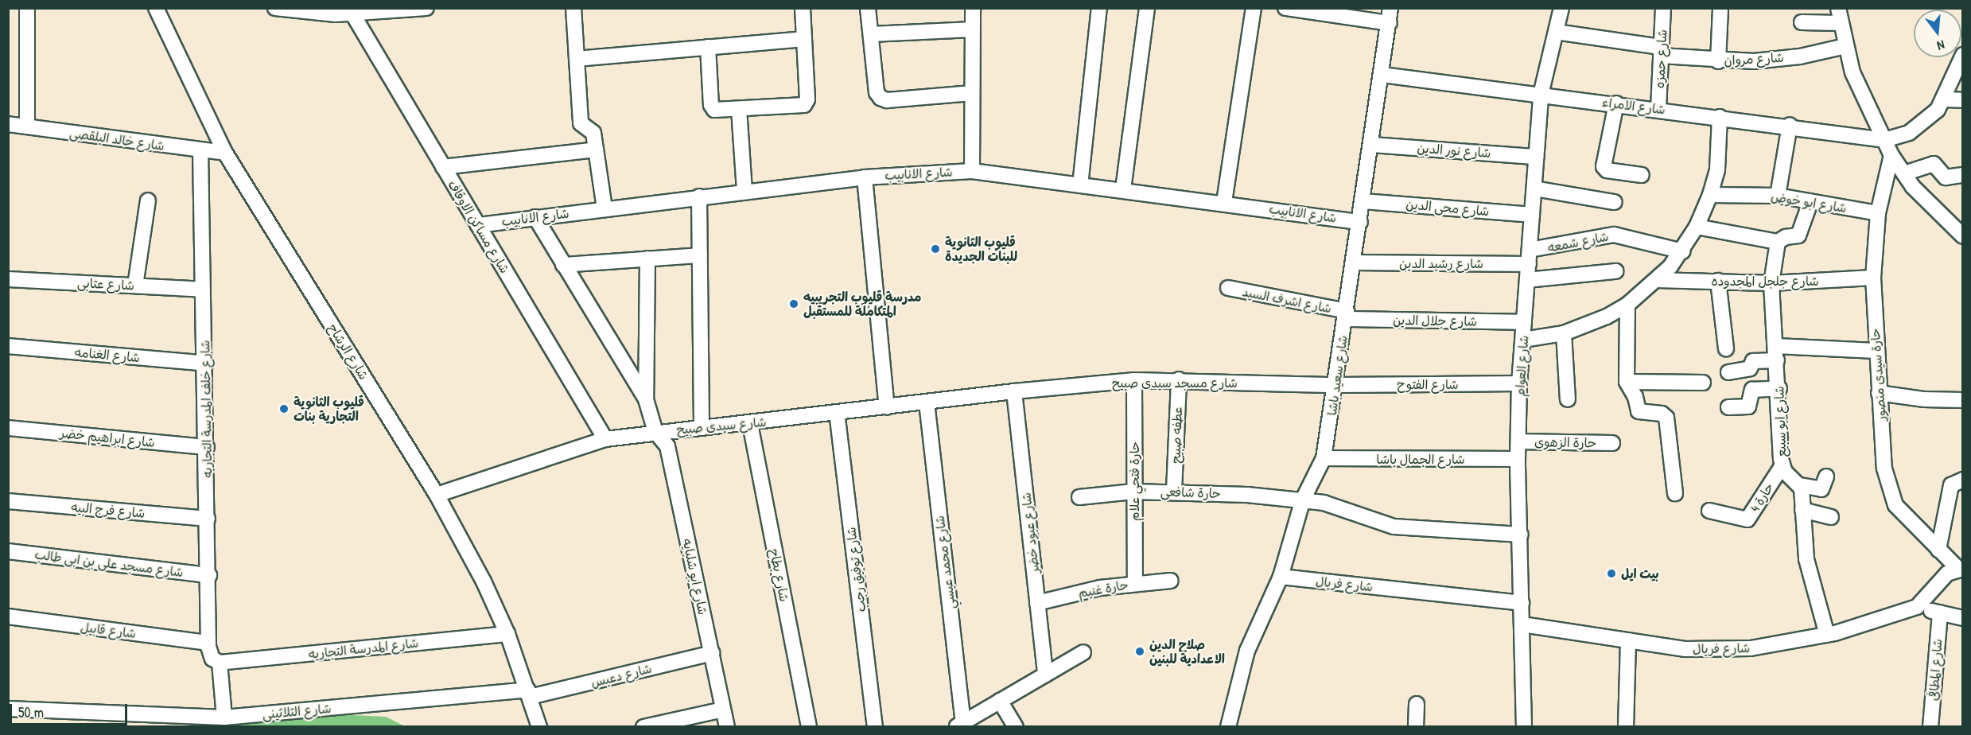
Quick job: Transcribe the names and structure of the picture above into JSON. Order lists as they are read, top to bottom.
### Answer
{
  "streets": {
    "street": [
      "شارع حمزه",
      "شارع مروان",
      "شارع الامراء",
      "شارع خالد البلقصى",
      "شارع نور الدين",
      "شارع الانابيب",
      "شارع ابو خوض",
      "شارع محى الدين",
      "شارع مساكن الاوقاف",
      "شارع شمعه",
      "شارع رشيد الدين",
      "شارع جلجل المجدوده",
      "شارع عتابى",
      "شارع اشرف السيد",
      "شارع جلال الدين",
      "شارع الرشاح",
      "شارع الغنامه",
      "شارع العوام",
      "حارة سيدى منصور",
      "شارع سعيد باشا",
      "شارع مسجد سيدى صبيح",
      "شارع الفتوح",
      "شارع خلف المدرسة التجاريه",
      "شارع ابو سبيع",
      "شارع سيدى صبيح",
      "عطفه صبيح",
      "شارع ابراهيم خضر",
      "حارة الزهوى",
      "شارع الجمال باشا",
      "حارة فتحي علام",
      "حارة شافعى",
      "حارة 4",
      "شارع فرج البيه",
      "شارع عبود خضر",
      "شارع محمد عيسي",
      "شارع مسجد على بن ابى طالب",
      "شارع توفيق رجب",
      "شارع بطاح",
      "شارع ابو شلبايه",
      "شارع فريال",
      "حارة غنيم",
      "شارع قابيل",
      "شارع المدرسة التجاريه",
      "شارع المطافى",
      "شارع دعبس",
      "شارع الثلاثينى"
    ]
  },
  "crossings": [
    ["شارع حمزه", "شارع مروان"],
    ["شارع حمزه", "شارع الامراء"],
    ["شارع مروان", "شارع العوام"],
    ["شارع الامراء", "شارع العوام"],
    ["شارع الامراء", "شارع سعيد باشا"],
    ["شارع خالد البلقصى", "شارع الرشاح"],
    ["شارع خالد البلقصى", "شارع خلف المدرسة التجاريه"],
    ["شارع نور الدين", "شارع العوام"],
    ["شارع نور الدين", "شارع سعيد باشا"],
    ["شارع الانابيب", "شارع مساكن الاوقاف"],
    ["شارع الانابيب", "شارع سعيد باشا"],
    ["شارع ابو خوض", "حارة سيدى منصور"],
    ["شارع محى الدين", "شارع العوام"],
    ["شارع محى الدين", "شارع سعيد باشا"],
    ["شارع مساكن الاوقاف", "شارع سيدى صبيح"],
    ["شارع شمعه", "شارع رشيد الدين"],
    ["شارع شمعه", "شارع العوام"],
    ["شارع رشيد الدين", "شارع العوام"],
    ["شارع رشيد الدين", "شارع سعيد باشا"],
    ["شارع جلجل المجدوده", "حارة سيدى منصور"],
    ["شارع جلجل المجدوده", "شارع ابو سبيع"],
    ["شارع عتابى", "شارع خلف المدرسة التجاريه"],
    ["شارع اشرف السيد", "شارع جلال الدين"],
    ["شارع اشرف السيد", "شارع سعيد باشا"],
    ["شارع جلال الدين", "شارع العوام"],
    ["شارع جلال الدين", "شارع سعيد باشا"],
    ["شارع الرشاح", "شارع سيدى صبيح"],
    ["شارع الرشاح", "شارع المدرسة التجاريه"],
    ["شارع الرشاح", "شارع دعبس"],
    ["شارع الرشاح", "شارع الثلاثينى"],
    ["شارع الغنامه", "شارع خلف المدرسة التجاريه"],
    ["شارع العوام", "شارع الفتوح"],
    ["شارع العوام", "حارة الزهوى"],
    ["شارع العوام", "شارع الجمال باشا"],
    ["شارع العوام", "حارة شافعى"],
    ["شارع العوام", "شارع فريال"],
    ["شارع سعيد باشا", "شارع مسجد سيدى صبيح"],
    ["شارع سعيد باشا", "شارع الفتوح"],
    ["شارع سعيد باشا", "شارع الجمال باشا"],
    ["شارع سعيد باشا", "حارة شافعى"],
    ["شارع سعيد باشا", "شارع فريال"],
    ["شارع مسجد سيدى صبيح", "شارع الفتوح"],
    ["شارع مسجد سيدى صبيح", "شارع سيدى صبيح"],
    ["شارع مسجد سيدى صبيح", "عطفه صبيح"],
    ["شارع مسجد سيدى صبيح", "حارة فتحي علام"],
    ["شارع مسجد سيدى صبيح", "شارع عبود خضر"],
    ["شارع خلف المدرسة التجاريه", "شارع ابراهيم خضر"],
    ["شارع خلف المدرسة التجاريه", "شارع فرج البيه"],
    ["شارع خلف المدرسة التجاريه", "شارع مسجد على بن ابى طالب"],
    ["شارع خلف المدرسة التجاريه", "شارع قابيل"],
    ["شارع ابو سبيع", "حارة 4"],
    ["شارع سيدى صبيح", "شارع عبود خضر"],
    ["شارع سيدى صبيح", "شارع محمد عيسي"],
    ["شارع سيدى صبيح", "شارع توفيق رجب"],
    ["شارع سيدى صبيح", "شارع بطاح"],
    ["شارع سيدى صبيح", "شارع ابو شلبايه"],
    ["عطفه صبيح", "حارة شافعى"],
    ["حارة فتحي علام", "حارة شافعى"],
    ["حارة فتحي علام", "حارة غنيم"],
    ["شارع عبود خضر", "حارة غنيم"],
    ["شارع ابو شلبايه", "شارع دعبس"],
    ["شارع دعبس", "شارع الثلاثينى"]
  ],
  "places": [
    "قليوب الثانوية للبنات الجديدة",
    "مدرسة قليوب التجريبيه المتكاملة للمستقبل",
    "قليوب الثانوية التجارية بنات",
    "بيت ايل",
    "صلاح الدين الاعدادية للبنين"
  ],
  "scale_bar": "50 m",
  "north": "bottom"
}
